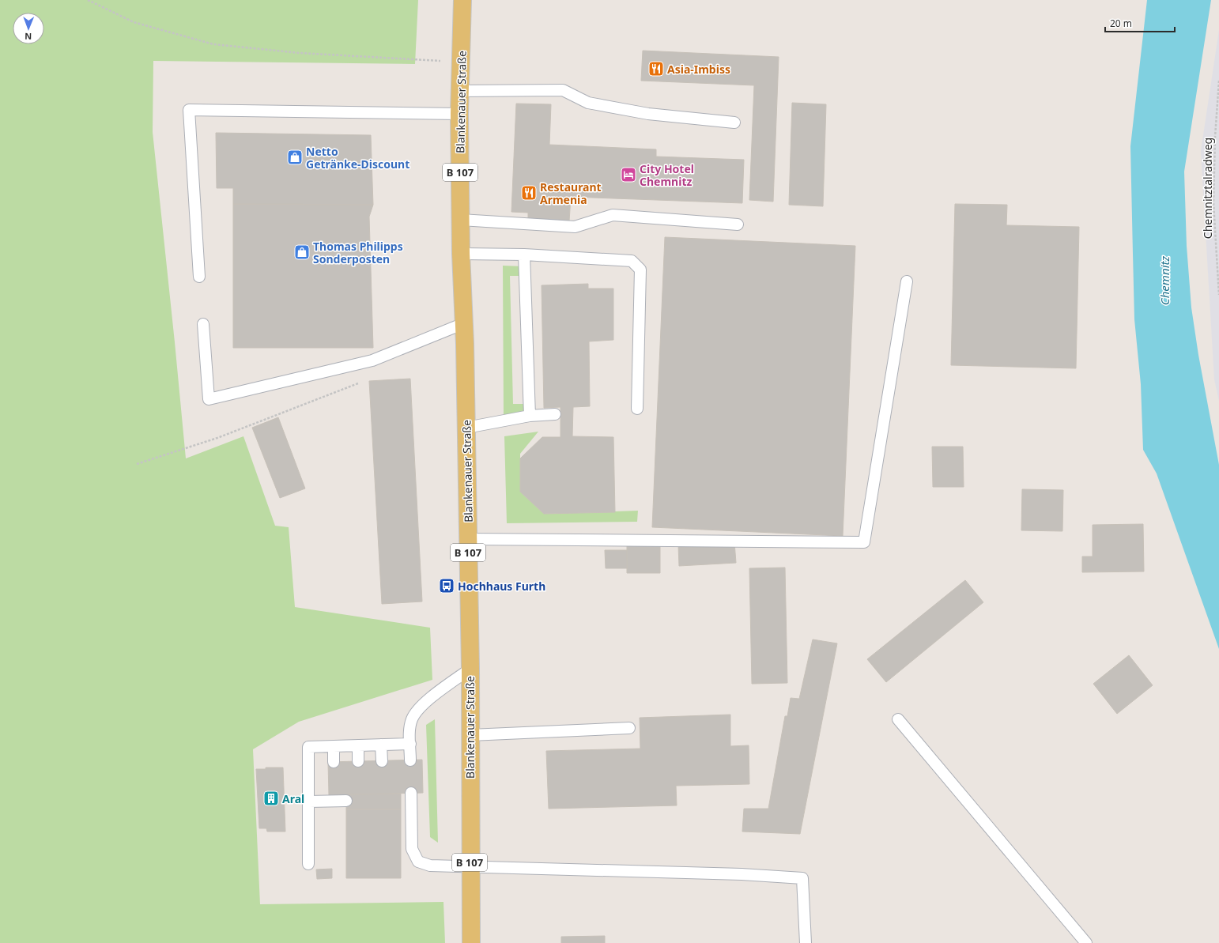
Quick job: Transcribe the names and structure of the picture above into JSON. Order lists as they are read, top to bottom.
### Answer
{
  "streets": {
    "main road": ["Blankenauer Straße", "B 107"],
    "path": ["Chemnitztalradweg"]
  },
  "water": ["Chemnitz"],
  "places": {
    "restaurant": ["Asia-Imbiss", "Restaurant Armenia"],
    "shop": ["Netto Getränke-Discount", "Thomas Philipps Sonderposten"],
    "hotel": ["City Hotel Chemnitz"],
    "bus stop": ["Hochhaus Furth"],
    "building": ["Aral"]
  },
  "scale_bar": "20 m",
  "north": "bottom"
}
